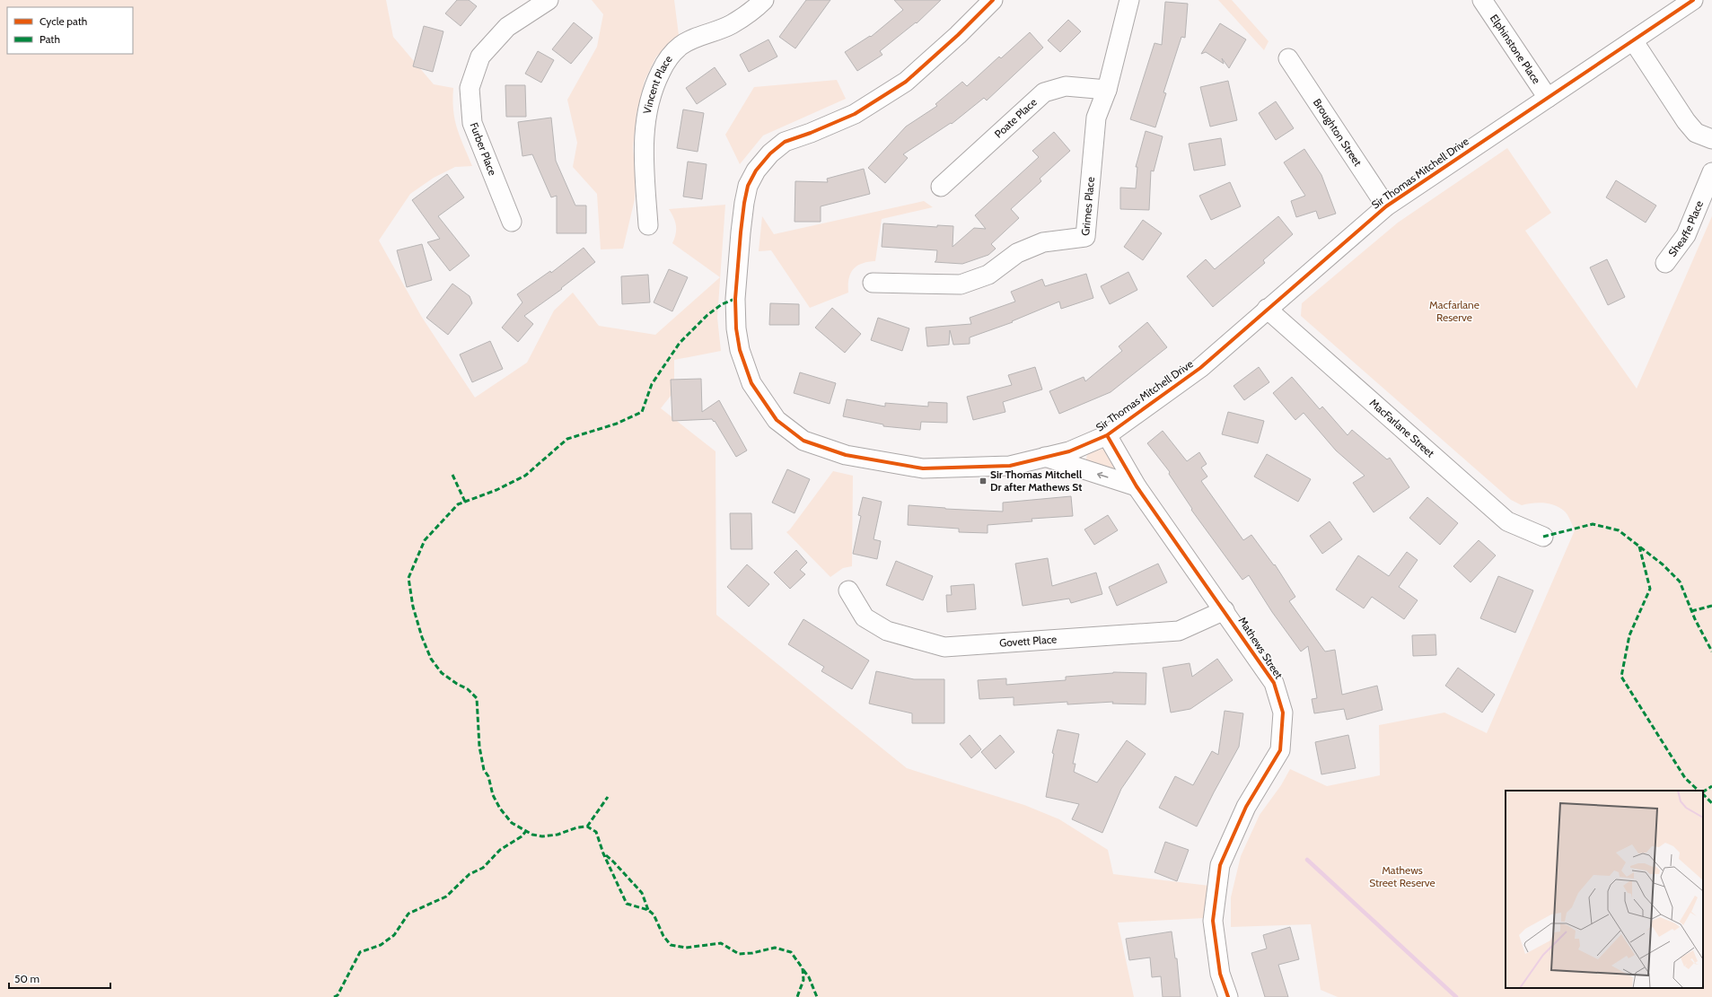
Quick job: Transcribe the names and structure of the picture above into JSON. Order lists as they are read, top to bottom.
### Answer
{
  "streets": {
    "street": [
      "Elphinstone Place",
      "Vincent Place",
      "Poate Place",
      "Broughton Street",
      "Furber Place",
      "Sir Thomas Mitchell Drive",
      "Grimes Place",
      "Sheaffe Place",
      "MacFarlane Street",
      "Govett Place",
      "Mathews Street"
    ]
  },
  "crossings": [
    ["Elphinstone Place", "Sir Thomas Mitchell Drive"],
    ["Poate Place", "Grimes Place"],
    ["Broughton Street", "Sir Thomas Mitchell Drive"],
    ["Sir Thomas Mitchell Drive", "MacFarlane Street"],
    ["Sir Thomas Mitchell Drive", "Mathews Street"],
    ["Govett Place", "Mathews Street"]
  ],
  "parks": ["Macfarlane Reserve", "Mathews Street Reserve"],
  "places": {
    "transit": ["Sir Thomas Mitchell Dr after Mathews St"]
  },
  "legend": ["Cycle path", "Path"],
  "scale_bar": "50 m"
}
